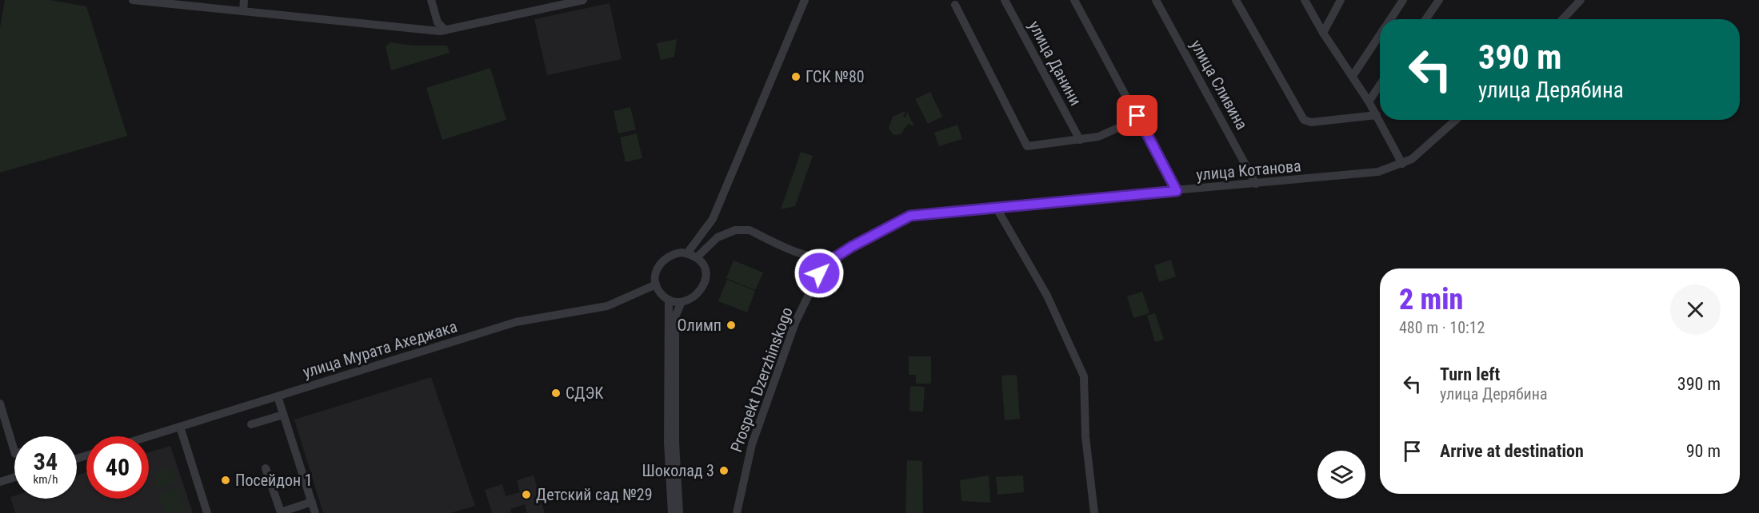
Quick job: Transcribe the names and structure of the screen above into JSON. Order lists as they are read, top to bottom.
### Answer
{
  "streets": {
    "street": [
      "улица Данини",
      "улица Сливина",
      "улица Котанова",
      "улица Мурата Ахеджака",
      "Prospekt Dzerzhinskogo"
    ]
  },
  "crossings": [
    ["улица Сливина", "улица Котанова"],
    ["улица Котанова", "Prospekt Dzerzhinskogo"]
  ],
  "places": [
    "ГСК №80",
    "Олимп",
    "СДЭК",
    "Шоколад 3",
    "Посейдон 1",
    "Детский сад №29"
  ],
  "page": {
    "turn": ["390 m", "улица Дерябина"],
    "heading": ["2 min", "480 m · 10:12"],
    "list": [
      {
        "name": "Turn left",
        "note": "улица Дерябина",
        "value": "390 m"
      },
      {
        "name": "Arrive at destination",
        "value": "90 m"
      }
    ],
    "speed": "34 km/h",
    "limit": "40"
  }
}
